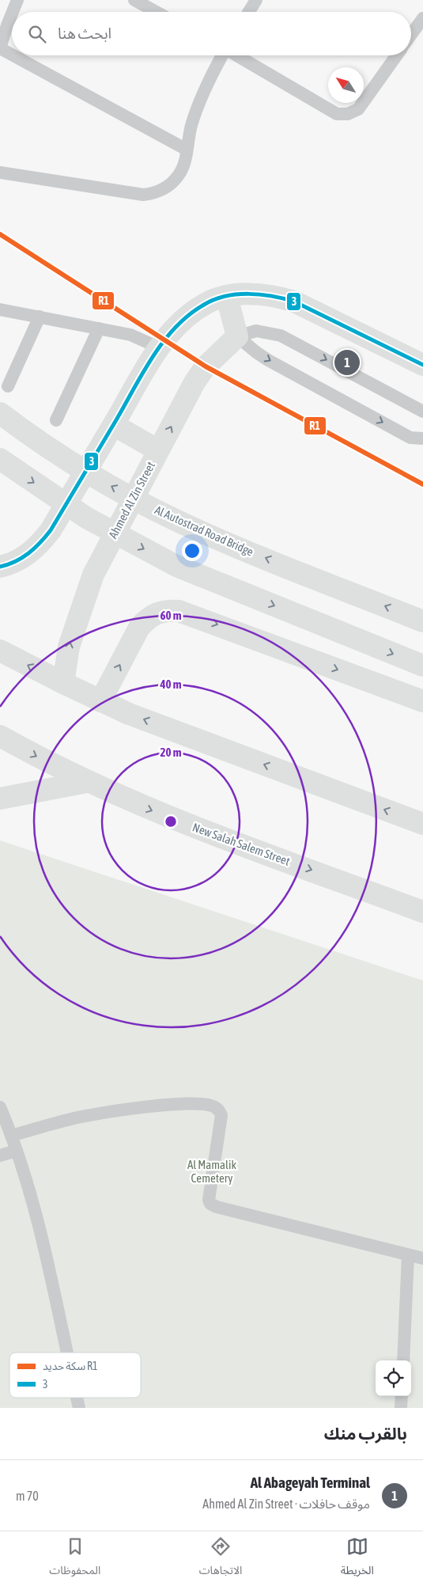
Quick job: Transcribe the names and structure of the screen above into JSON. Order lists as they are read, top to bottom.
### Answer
{
  "streets": {
    "main road": ["Ahmed Al Zin Street", "Al Autostrad Road Bridge", "New Salah Salem Street"]
  },
  "parks": ["Al Mamalik Cemetery"],
  "lines": ["rail line R1", "transit line 3"],
  "legend": ["سكة حديد R1", "3"],
  "north": "top left",
  "page": {
    "search": "ابحث هنا",
    "pins": "1",
    "heading": "بالقرب منك",
    "list": [
      {
        "mark": "1",
        "name": "Al Abageyah Terminal",
        "note": "موقف حافلات · Ahmed Al Zin Street",
        "value": "70 m"
      }
    ],
    "nav": ["الخريطة", "الاتجاهات", "المحفوظات"]
  },
  "rings": ["60 m", "40 m", "20 m"]
}
